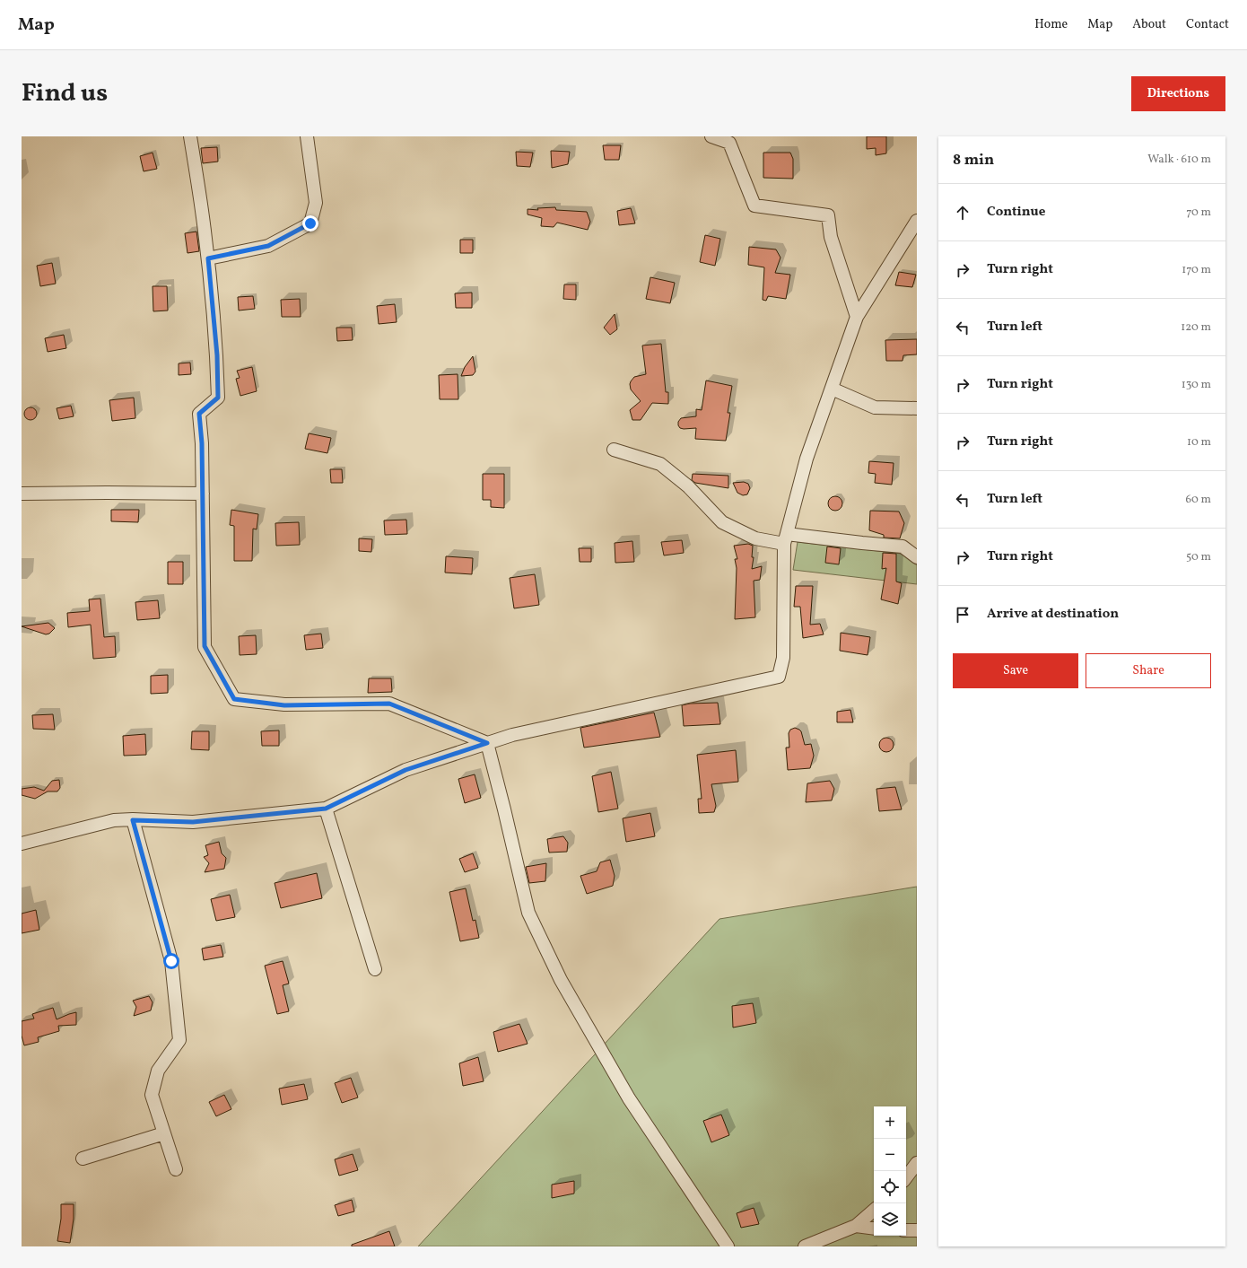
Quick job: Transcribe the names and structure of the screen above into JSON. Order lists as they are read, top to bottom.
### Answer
{
  "page": {
    "header": "Map",
    "nav": [
      "Home",
      "Map",
      "About",
      "Contact"
    ],
    "title": "Find us",
    "buttons": [
      "Directions",
      ["Save", "Share"]
    ],
    "heading": ["8 min", "Walk · 610 m"],
    "list": [
      ["Continue", "70 m"],
      ["Turn right", "170 m"],
      ["Turn left", "120 m"],
      ["Turn right", "130 m"],
      ["Turn right", "10 m"],
      ["Turn left", "60 m"],
      ["Turn right", "50 m"],
      "Arrive at destination"
    ],
    "map_buttons": ["+", "−"]
  }
}
